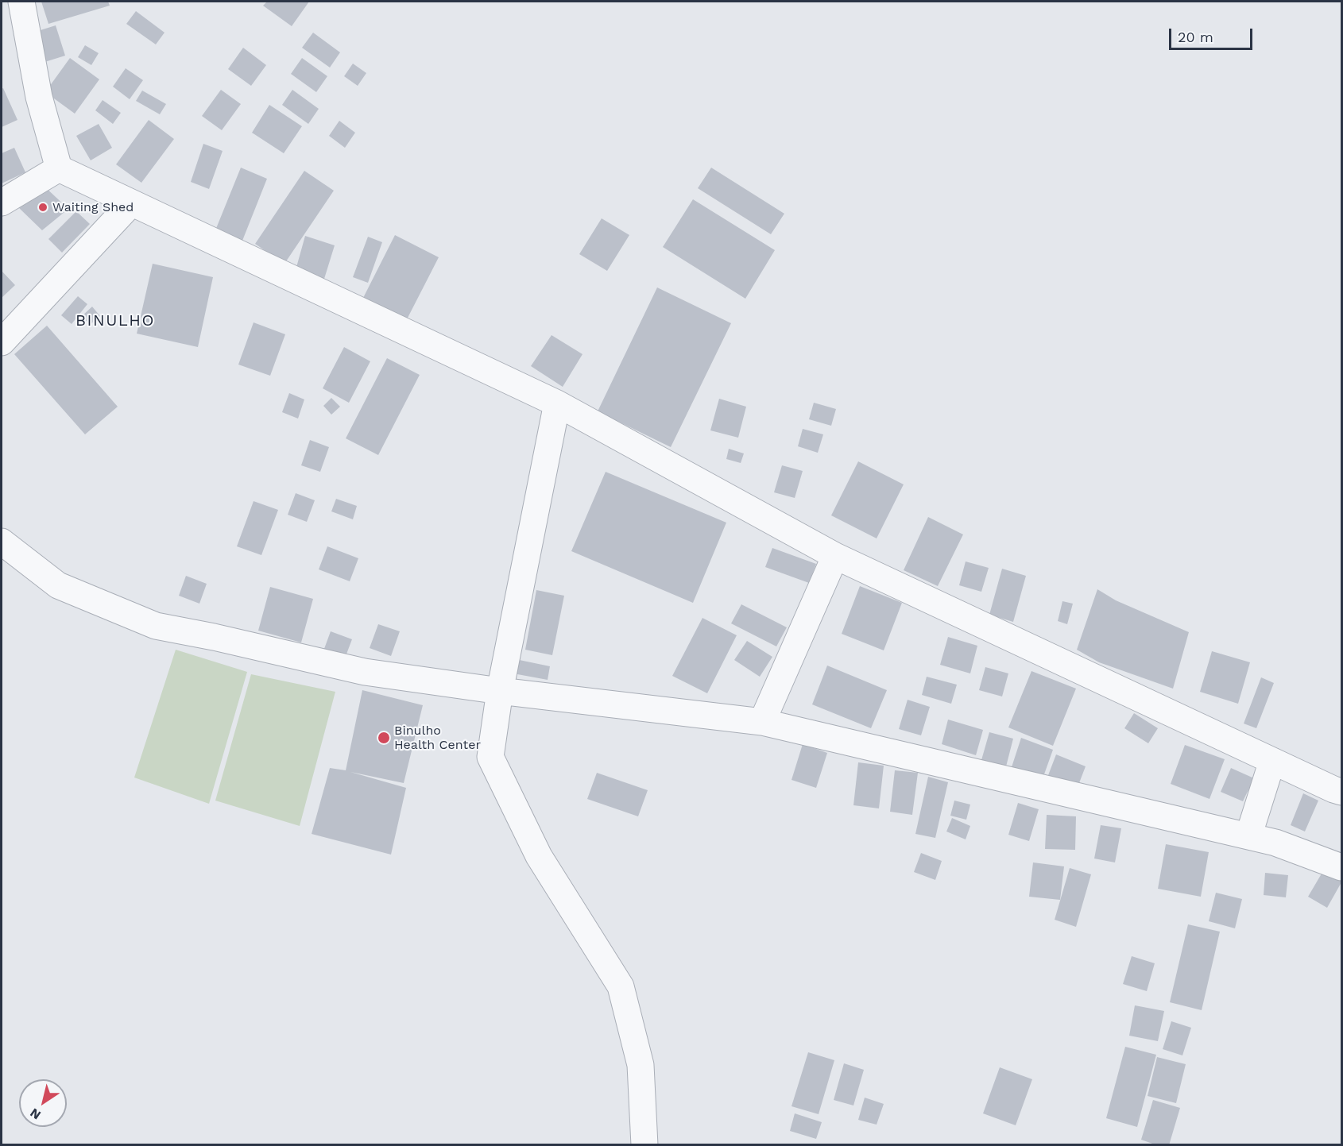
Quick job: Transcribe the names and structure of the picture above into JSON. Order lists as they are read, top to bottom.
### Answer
{
  "districts": ["BINULHO"],
  "places": ["Waiting Shed", "Binulho Health Center"],
  "scale_bar": "20 m",
  "north": "bottom left"
}
